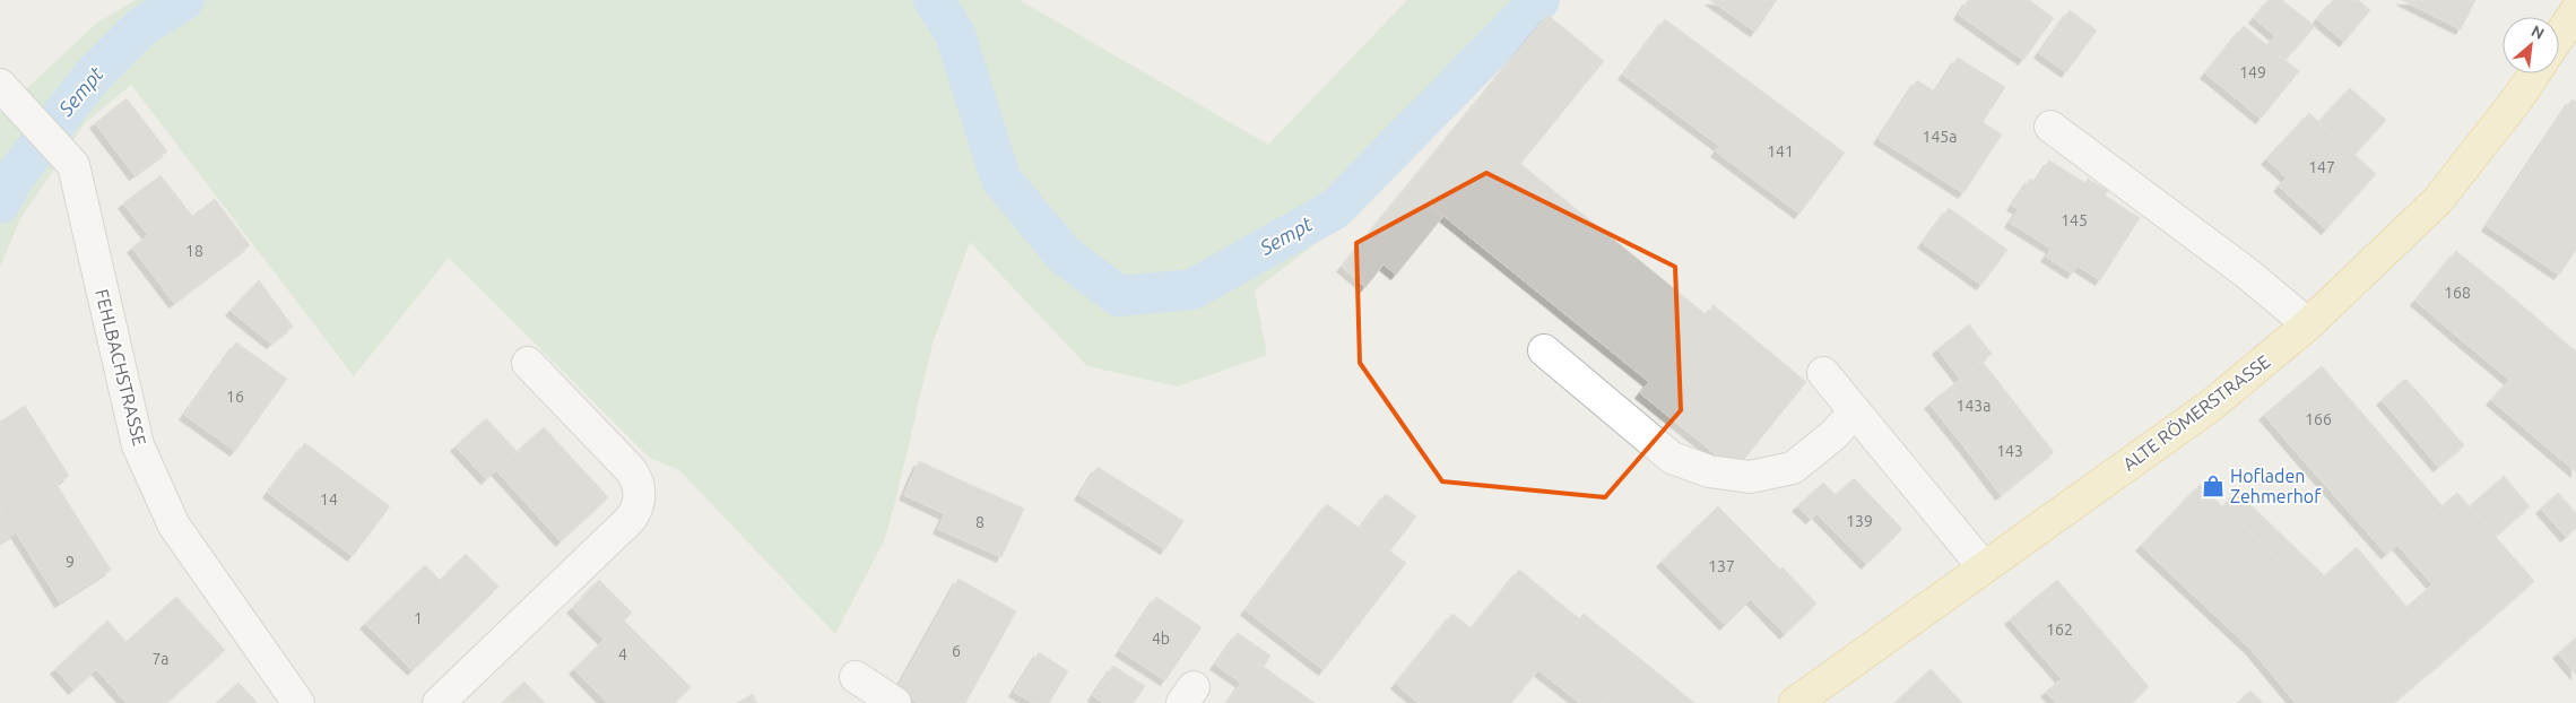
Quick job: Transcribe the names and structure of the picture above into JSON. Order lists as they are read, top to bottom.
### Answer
{
  "streets": {
    "main road": ["ALTE RÖMERSTRASSE"],
    "street": ["FEHLBACHSTRASSE"]
  },
  "water": ["Sempt"],
  "places": {
    "shop": ["Hofladen Zehmerhof"]
  },
  "house_numbers": [
    "149",
    "145a",
    "141",
    "147",
    "145",
    "18",
    "168",
    "16",
    "143a",
    "166",
    "143",
    "14",
    "139",
    "8",
    "9",
    "137",
    "1",
    "162",
    "4b",
    "6",
    "4",
    "7a"
  ],
  "north": "top right"
}
